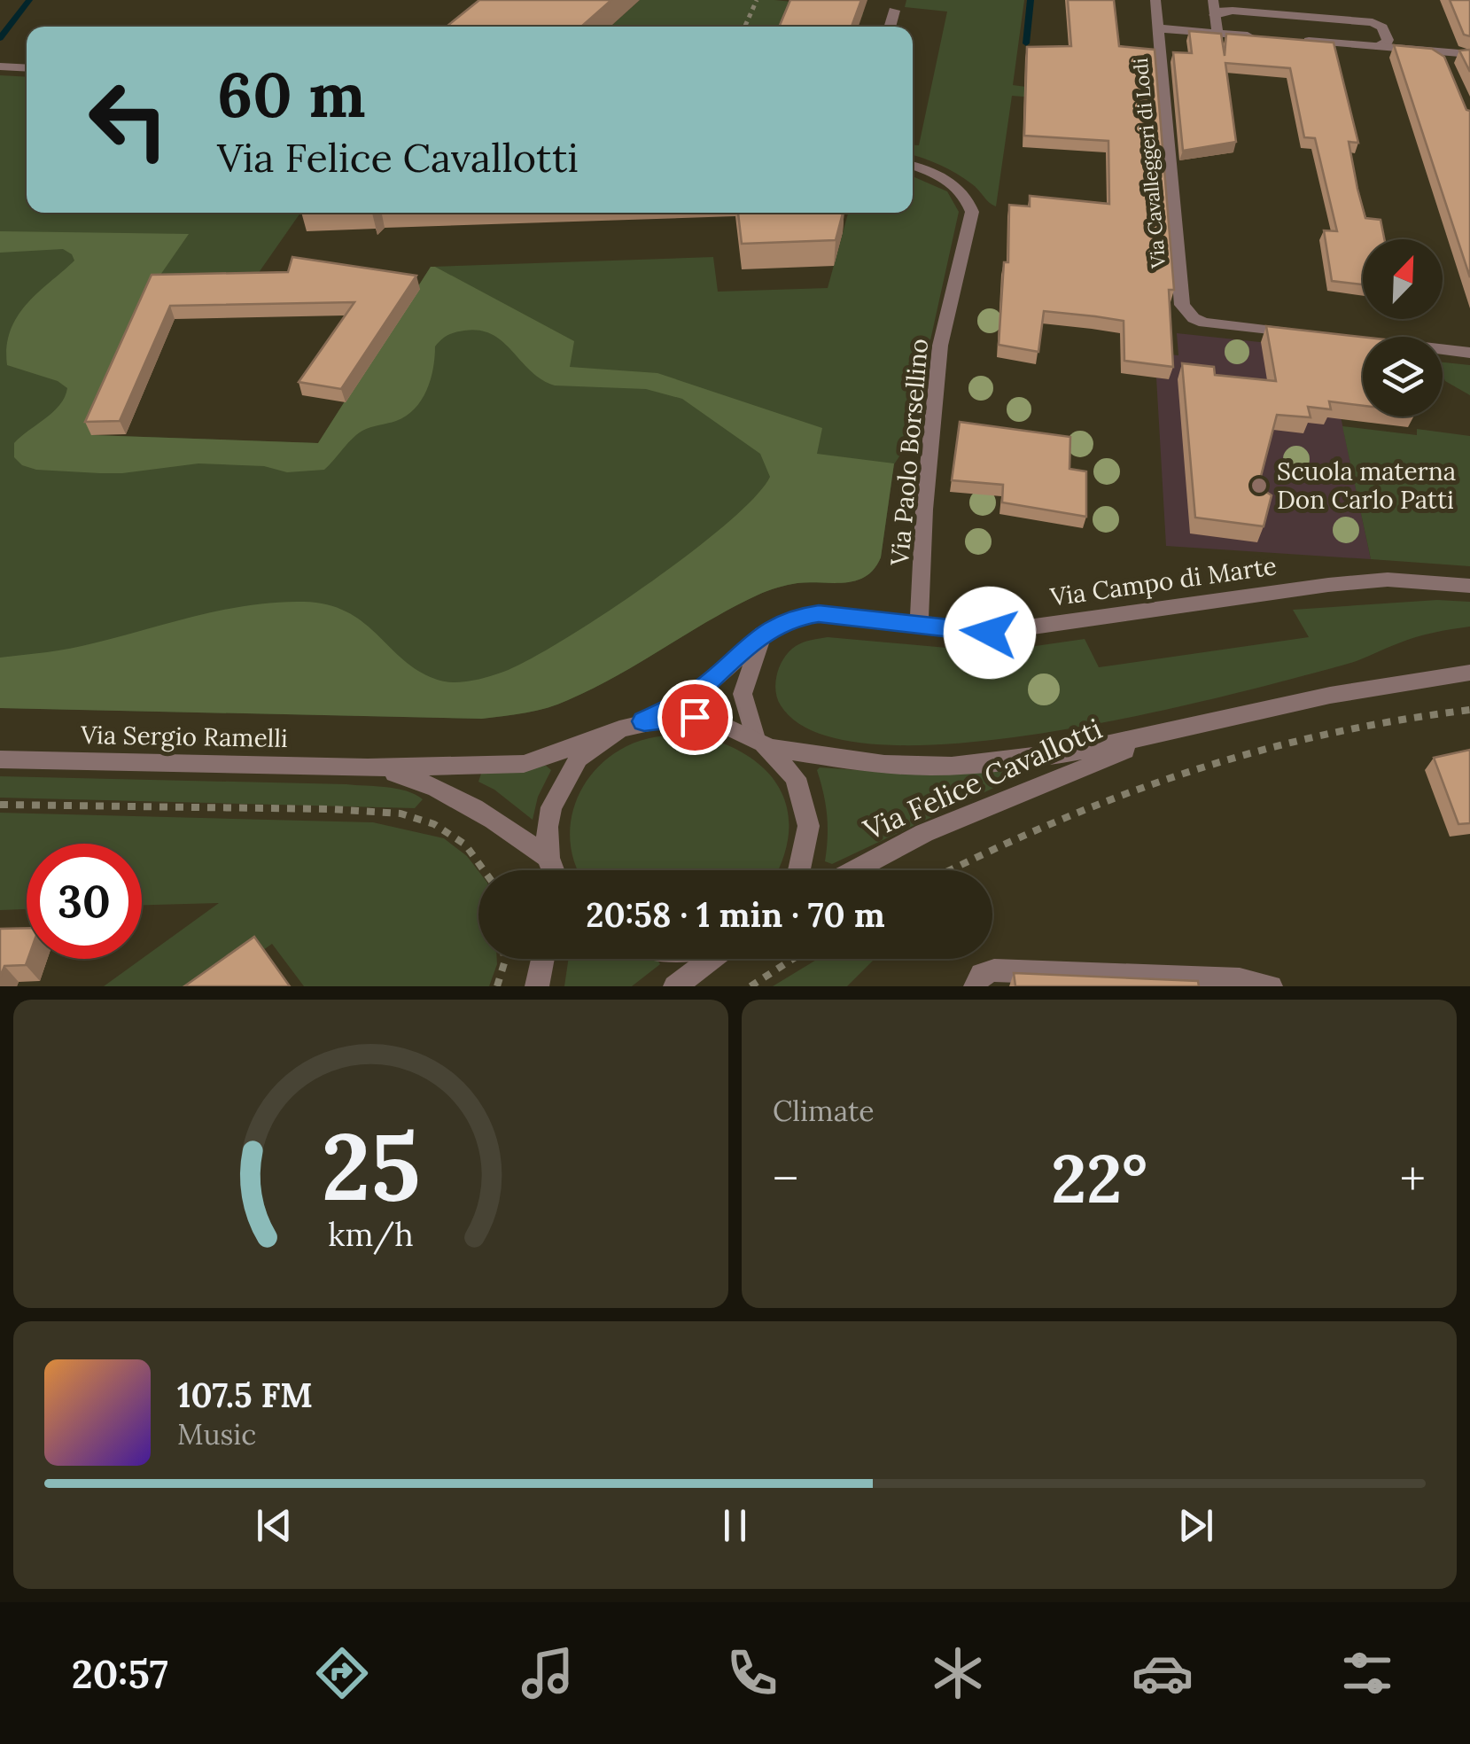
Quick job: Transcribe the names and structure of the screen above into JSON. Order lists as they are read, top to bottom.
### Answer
{
  "streets": {
    "street": [
      "Via Cavalleggeri di Lodi",
      "Via Paolo Borsellino",
      "Via Campo di Marte",
      "Via Sergio Ramelli",
      "Via Felice Cavallotti"
    ]
  },
  "crossings": [
    ["Via Paolo Borsellino", "Via Campo di Marte"],
    ["Via Campo di Marte", "Via Felice Cavallotti"],
    ["Via Sergio Ramelli", "Via Felice Cavallotti"]
  ],
  "places": ["Scuola materna Don Carlo Patti"],
  "north": "top right",
  "page": {
    "turn": ["60 m", "Via Felice Cavallotti"],
    "limit": "30",
    "trip": "20:58 · 1 min · 70 m",
    "tile": "Climate",
    "heat": ["−", "22°", "+"],
    "song": ["107.5 FM", "Music"],
    "tabs": "20:57",
    "gauge": ["25", "km/h"]
  }
}
